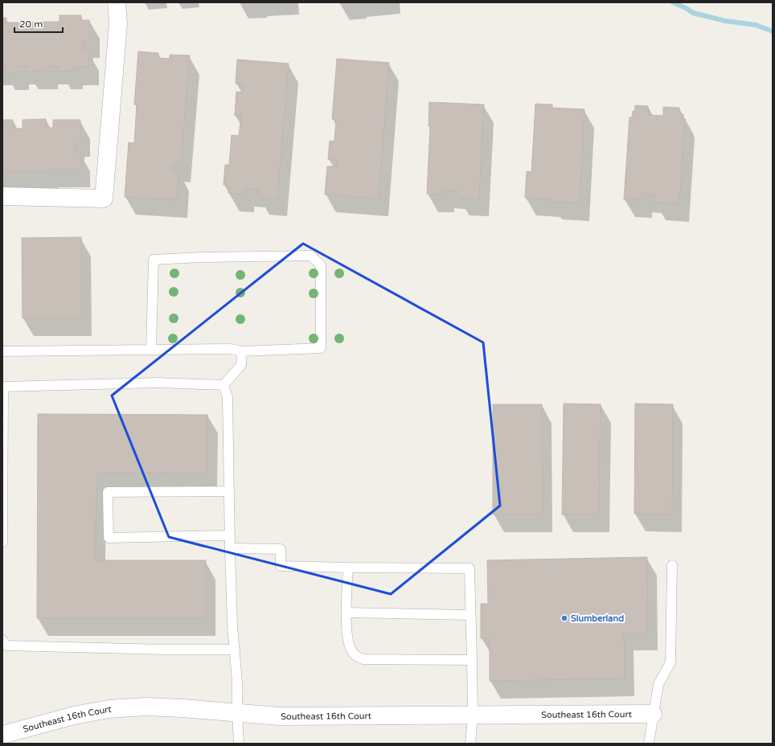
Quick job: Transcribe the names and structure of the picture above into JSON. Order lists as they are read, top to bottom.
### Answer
{
  "streets": {
    "street": ["Southeast 16th Court"]
  },
  "places": ["Slumberland"],
  "scale_bar": "20 m"
}
